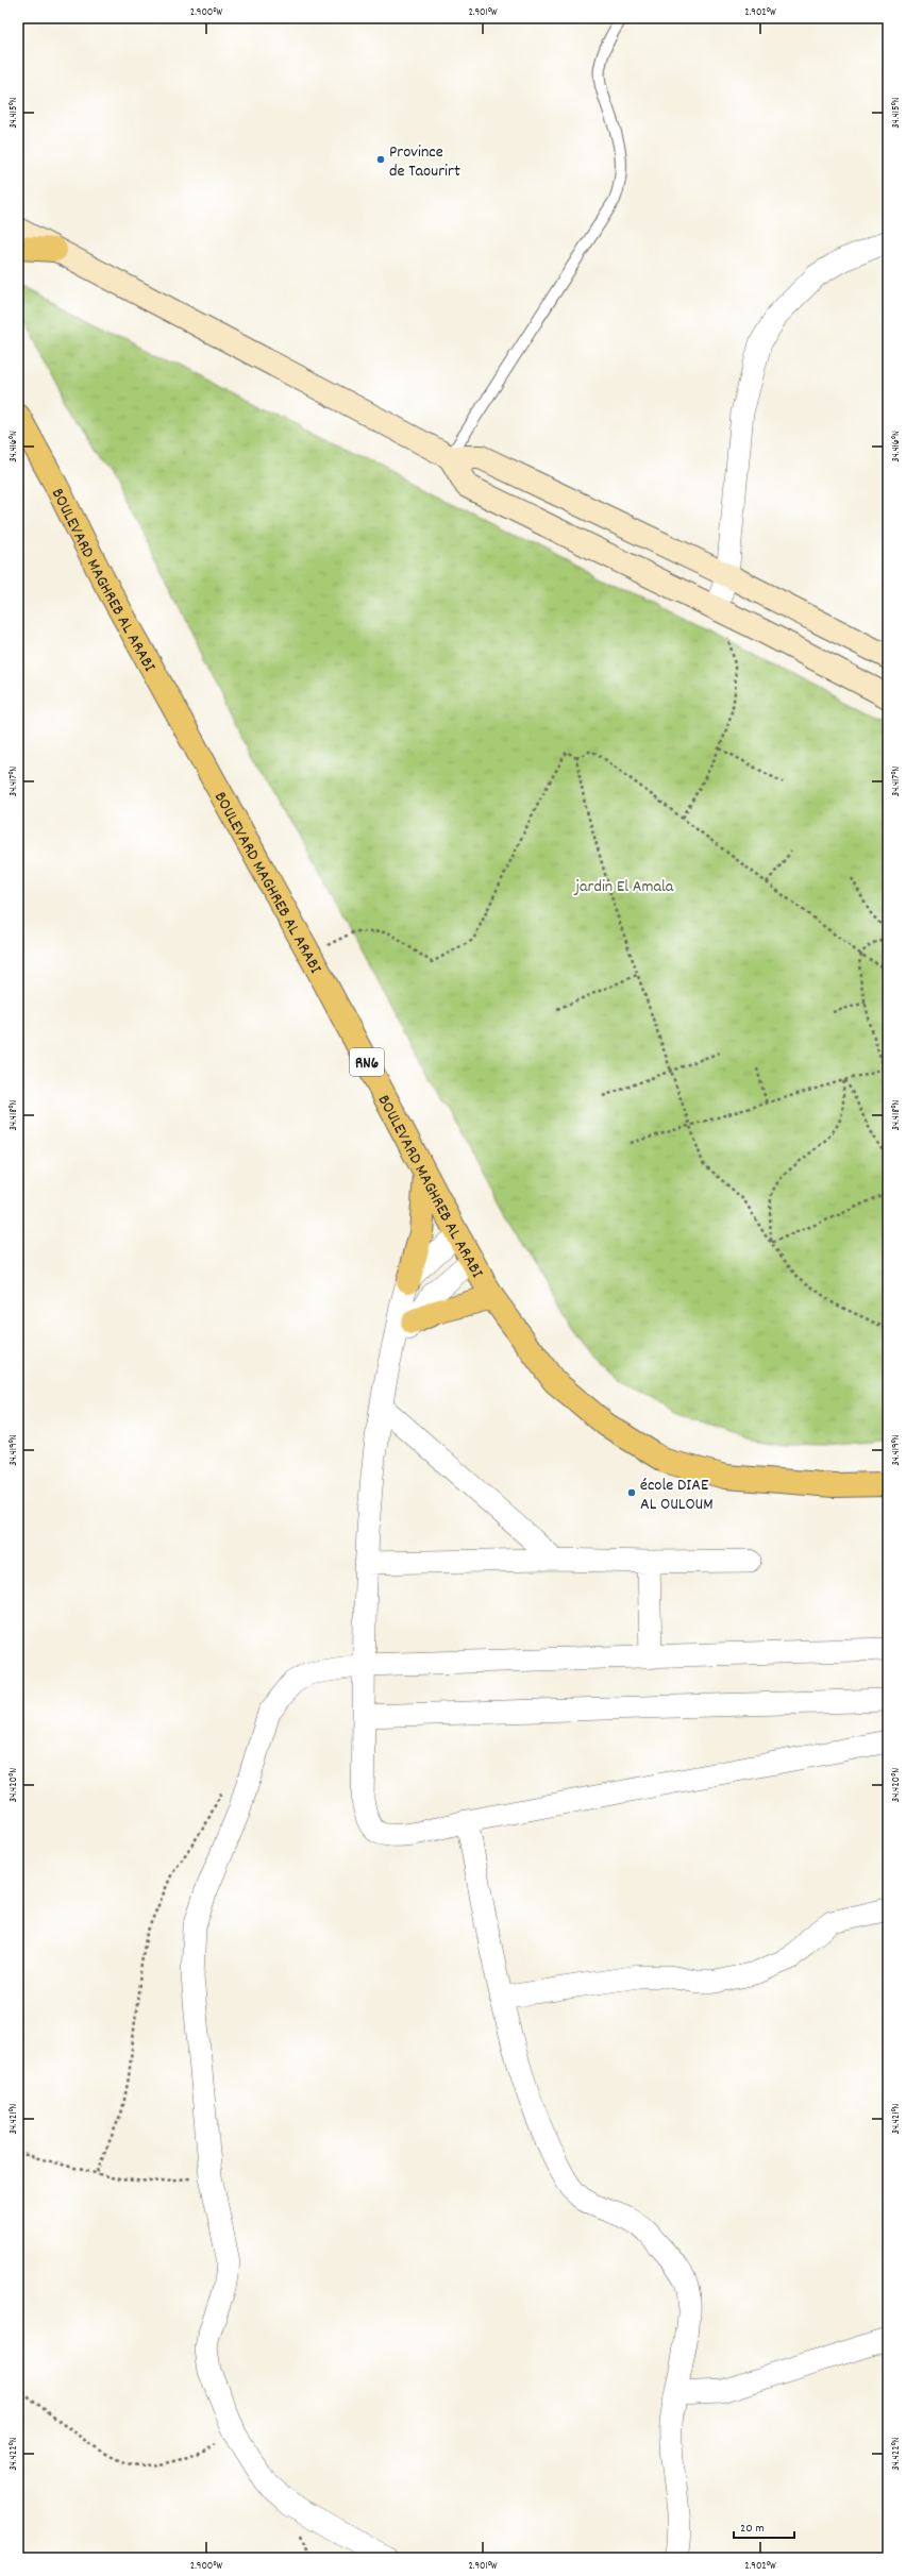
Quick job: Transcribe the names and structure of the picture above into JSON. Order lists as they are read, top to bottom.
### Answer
{
  "streets": {
    "main road": ["BOULEVARD MAGHREB AL ARABI", "RN6"]
  },
  "parks": ["jardin El Amala"],
  "places": ["Province de Taourirt", "école DIAE AL OULOUM"],
  "scale_bar": "20 m",
  "coordinates": [
    "2.900°W",
    "2.901°W",
    "2.902°W",
    "34.415°N",
    "34.416°N",
    "34.417°N",
    "34.418°N",
    "34.419°N",
    "34.420°N",
    "34.421°N",
    "34.422°N"
  ]
}
